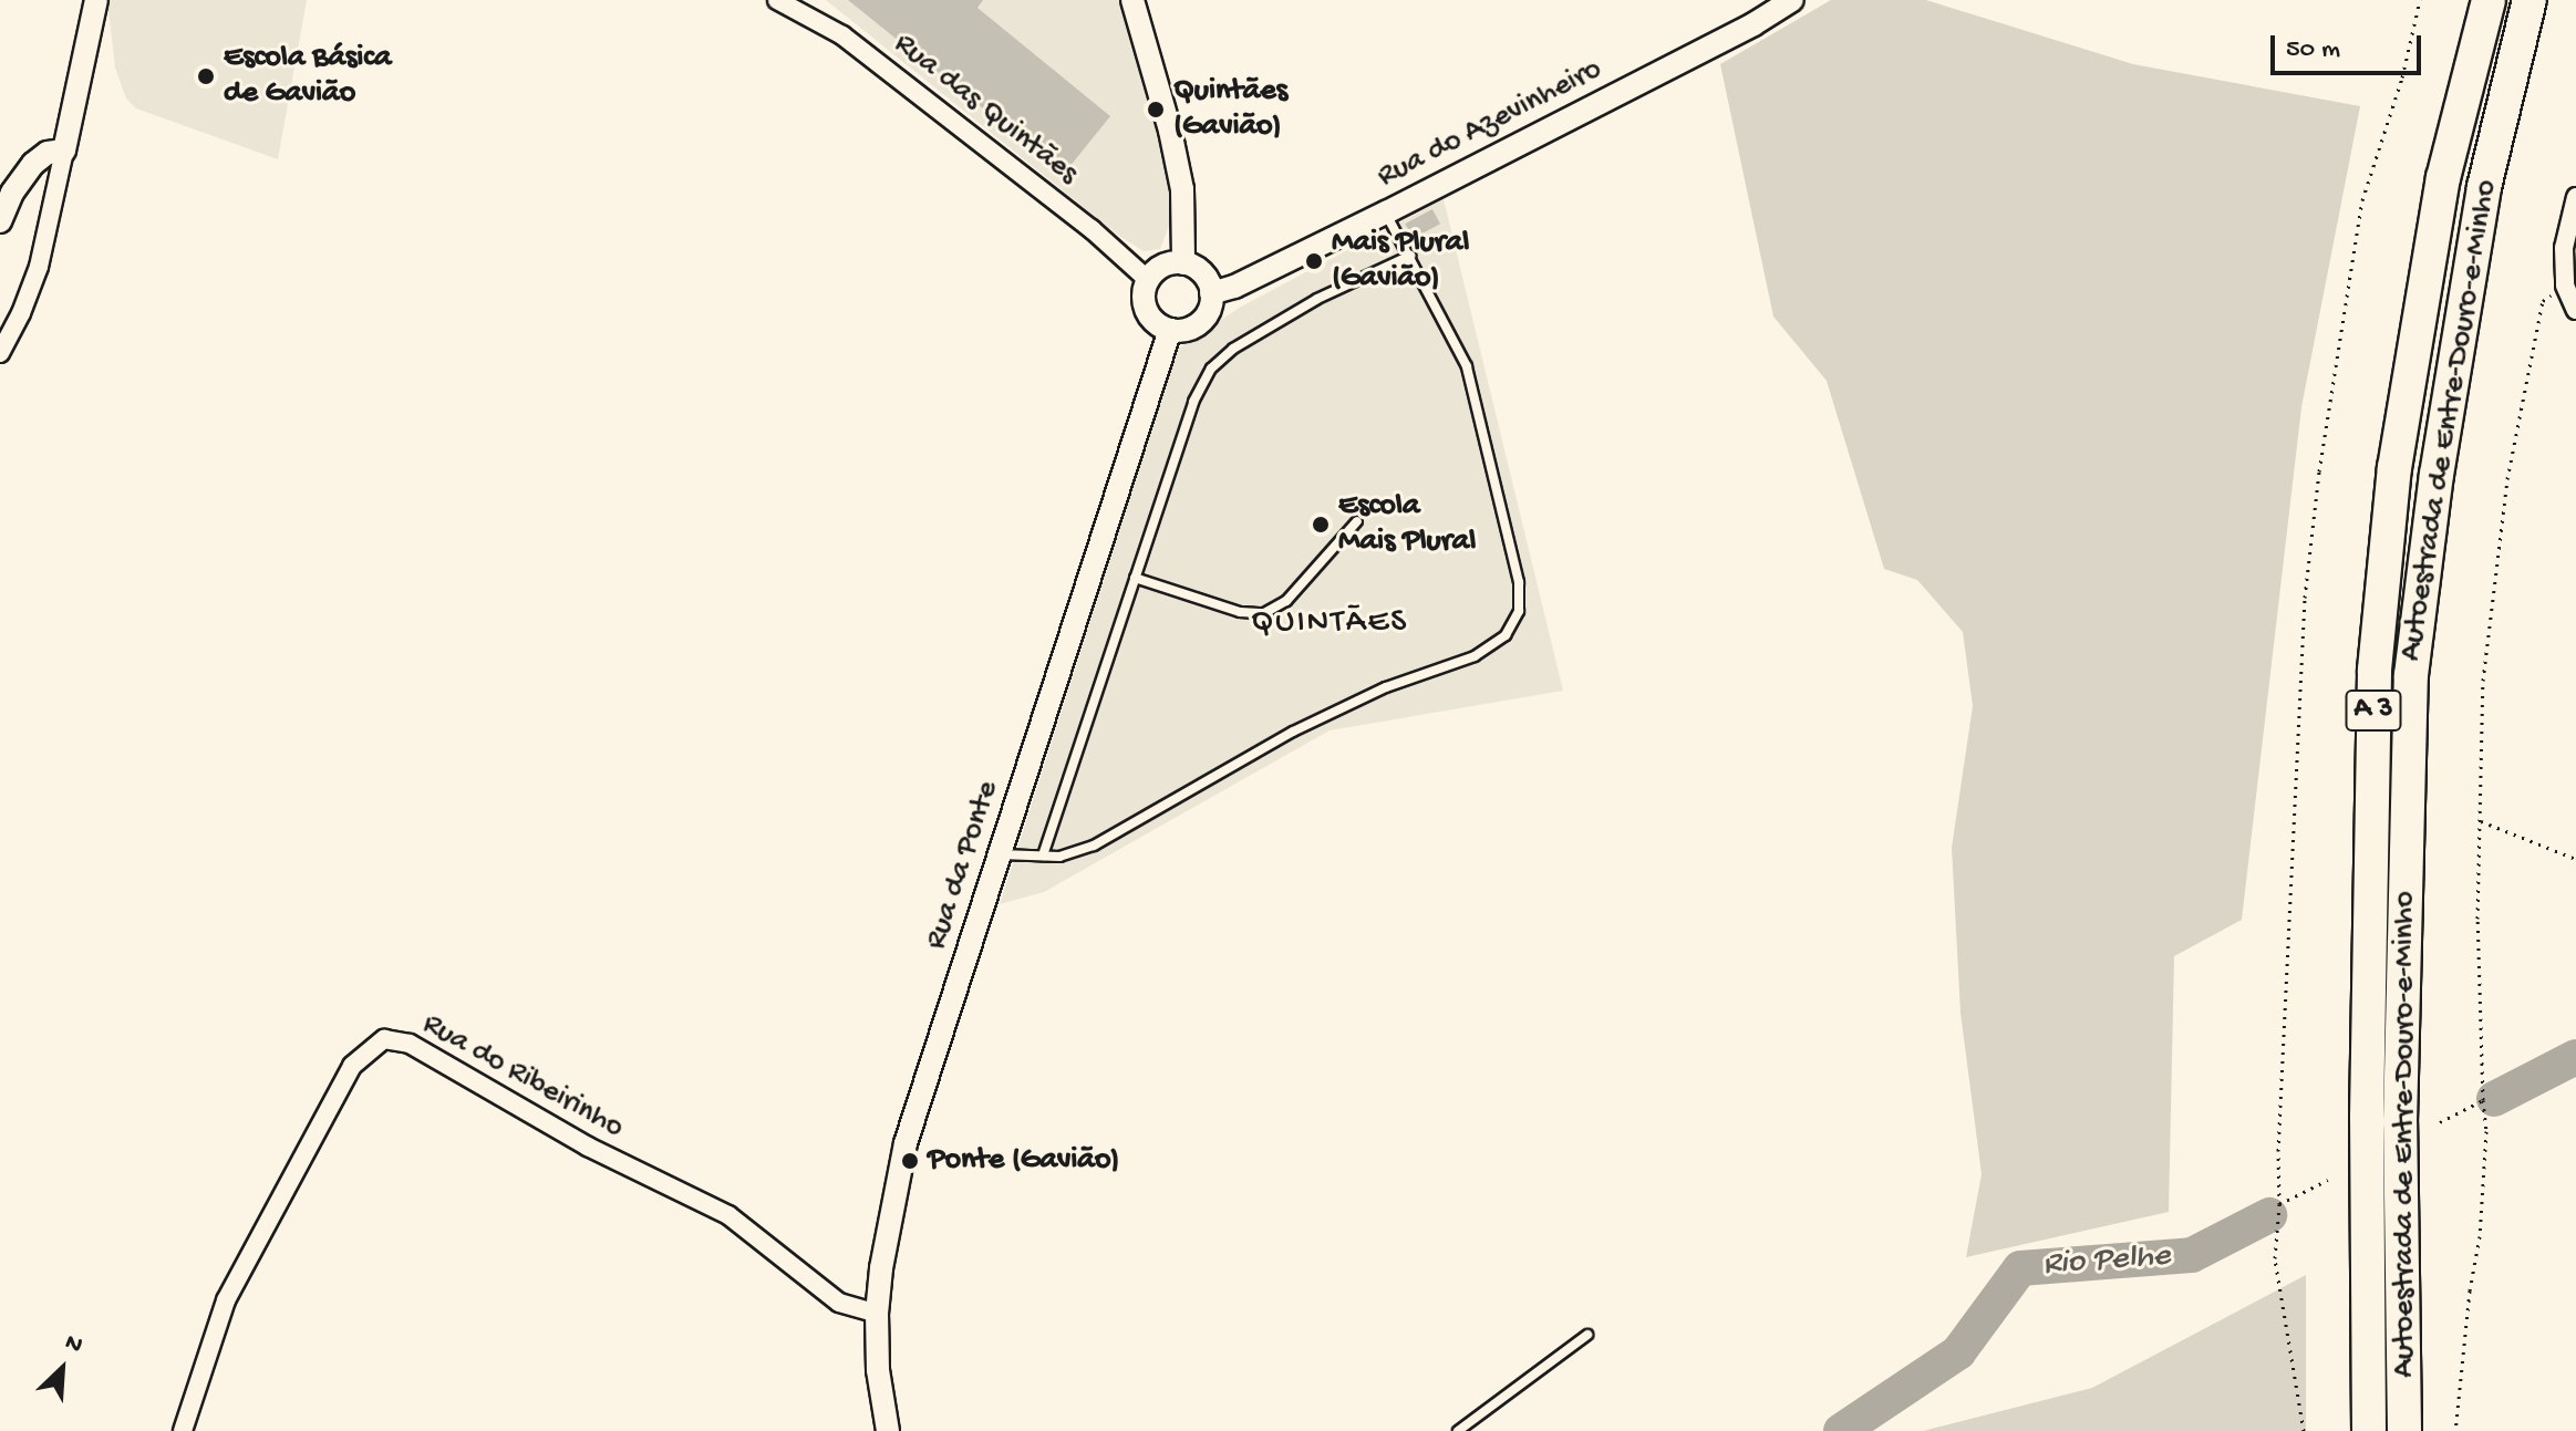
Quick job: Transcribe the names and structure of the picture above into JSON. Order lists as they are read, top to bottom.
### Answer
{
  "streets": {
    "highway": ["Autoestrada de Entre-Douro-e-Minho", "A 3"],
    "street": [
      "Rua das Quintães",
      "Rua do Azevinheiro",
      "Rua da Ponte",
      "Rua do Ribeirinho"
    ]
  },
  "crossings": [
    ["Rua das Quintães", "Rua do Azevinheiro"],
    ["Rua das Quintães", "Rua da Ponte"],
    ["Rua do Azevinheiro", "Rua da Ponte"],
    ["Rua da Ponte", "Rua do Ribeirinho"]
  ],
  "districts": ["QUINTÃES"],
  "water": ["Rio Pelhe"],
  "places": [
    "Escola Básica de Gavião",
    "Quintães (Gavião)",
    "Mais Plural (Gavião)",
    "Escola Mais Plural",
    "Ponte (Gavião)"
  ],
  "scale_bar": "50 m",
  "north": "top right"
}
